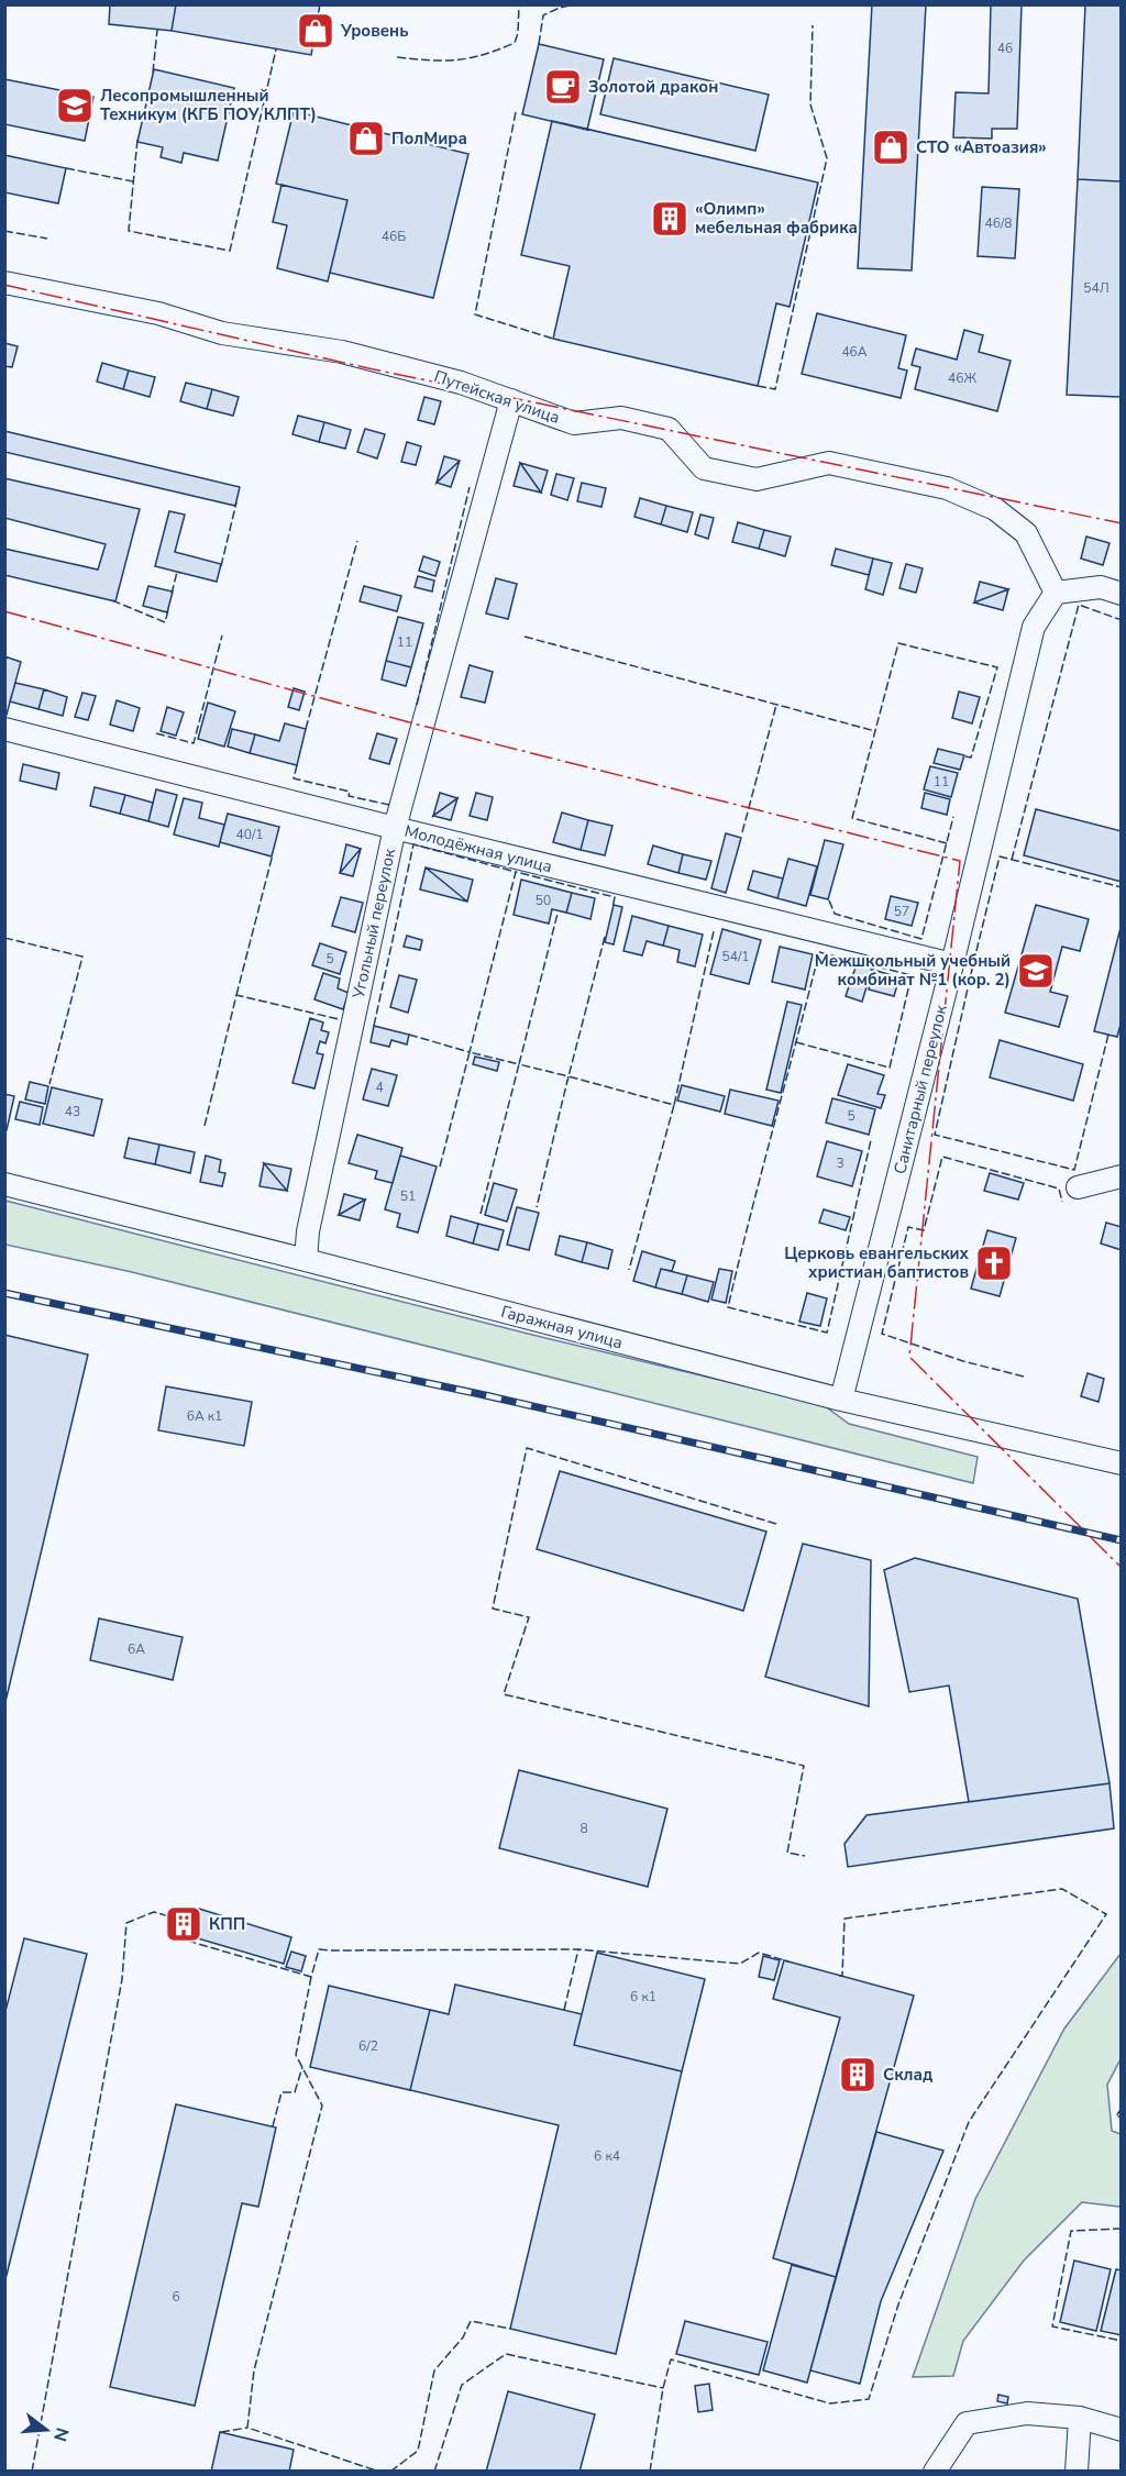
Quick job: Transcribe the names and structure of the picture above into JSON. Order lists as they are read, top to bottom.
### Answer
{
  "streets": {
    "street": [
      "Путейская улица",
      "Молодёжная улица",
      "Угольный переулок",
      "Санитарный переулок",
      "Гаражная улица"
    ]
  },
  "crossings": [
    ["Путейская улица", "Угольный переулок"],
    ["Путейская улица", "Санитарный переулок"],
    ["Молодёжная улица", "Угольный переулок"],
    ["Молодёжная улица", "Санитарный переулок"],
    ["Угольный переулок", "Гаражная улица"],
    ["Санитарный переулок", "Гаражная улица"]
  ],
  "places": {
    "shop": ["Уровень", "ПолМира", "СТО «Автоазия»"],
    "cafe": ["Золотой дракон"],
    "school or university": ["Лесопромышленный Техникум (КГБ ПОУ КЛПТ)", "Межшкольный учебный комбинат №1 (кор. 2)"],
    "building": ["«Олимп» мебельная фабрика", "КПП", "Склад"],
    "church": ["Церковь евангельских христиан баптистов"]
  },
  "house_numbers": [
    "46",
    "46/8",
    "46Б",
    "54Л",
    "46А",
    "46Ж",
    "11",
    "11",
    "40/1",
    "50",
    "57",
    "54/1",
    "5",
    "4",
    "43",
    "5",
    "3",
    "51",
    "6А к1",
    "6А",
    "8",
    "6 к1",
    "6/2",
    "6 к4",
    "6"
  ],
  "north": "right"
}
